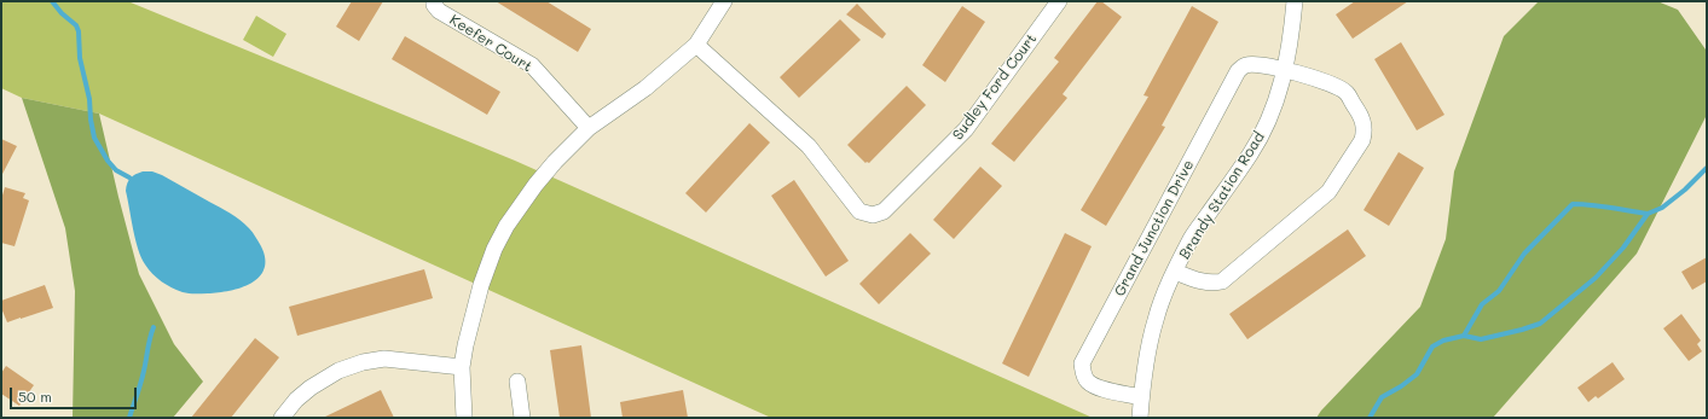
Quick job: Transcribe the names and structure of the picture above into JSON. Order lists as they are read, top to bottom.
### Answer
{
  "streets": {
    "street": [
      "Keefer Court",
      "Sudley Ford Court",
      "Brandy Station Road",
      "Grand Junction Drive"
    ]
  },
  "crossings": [
    ["Brandy Station Road", "Grand Junction Drive"]
  ],
  "scale_bar": "50 m"
}
